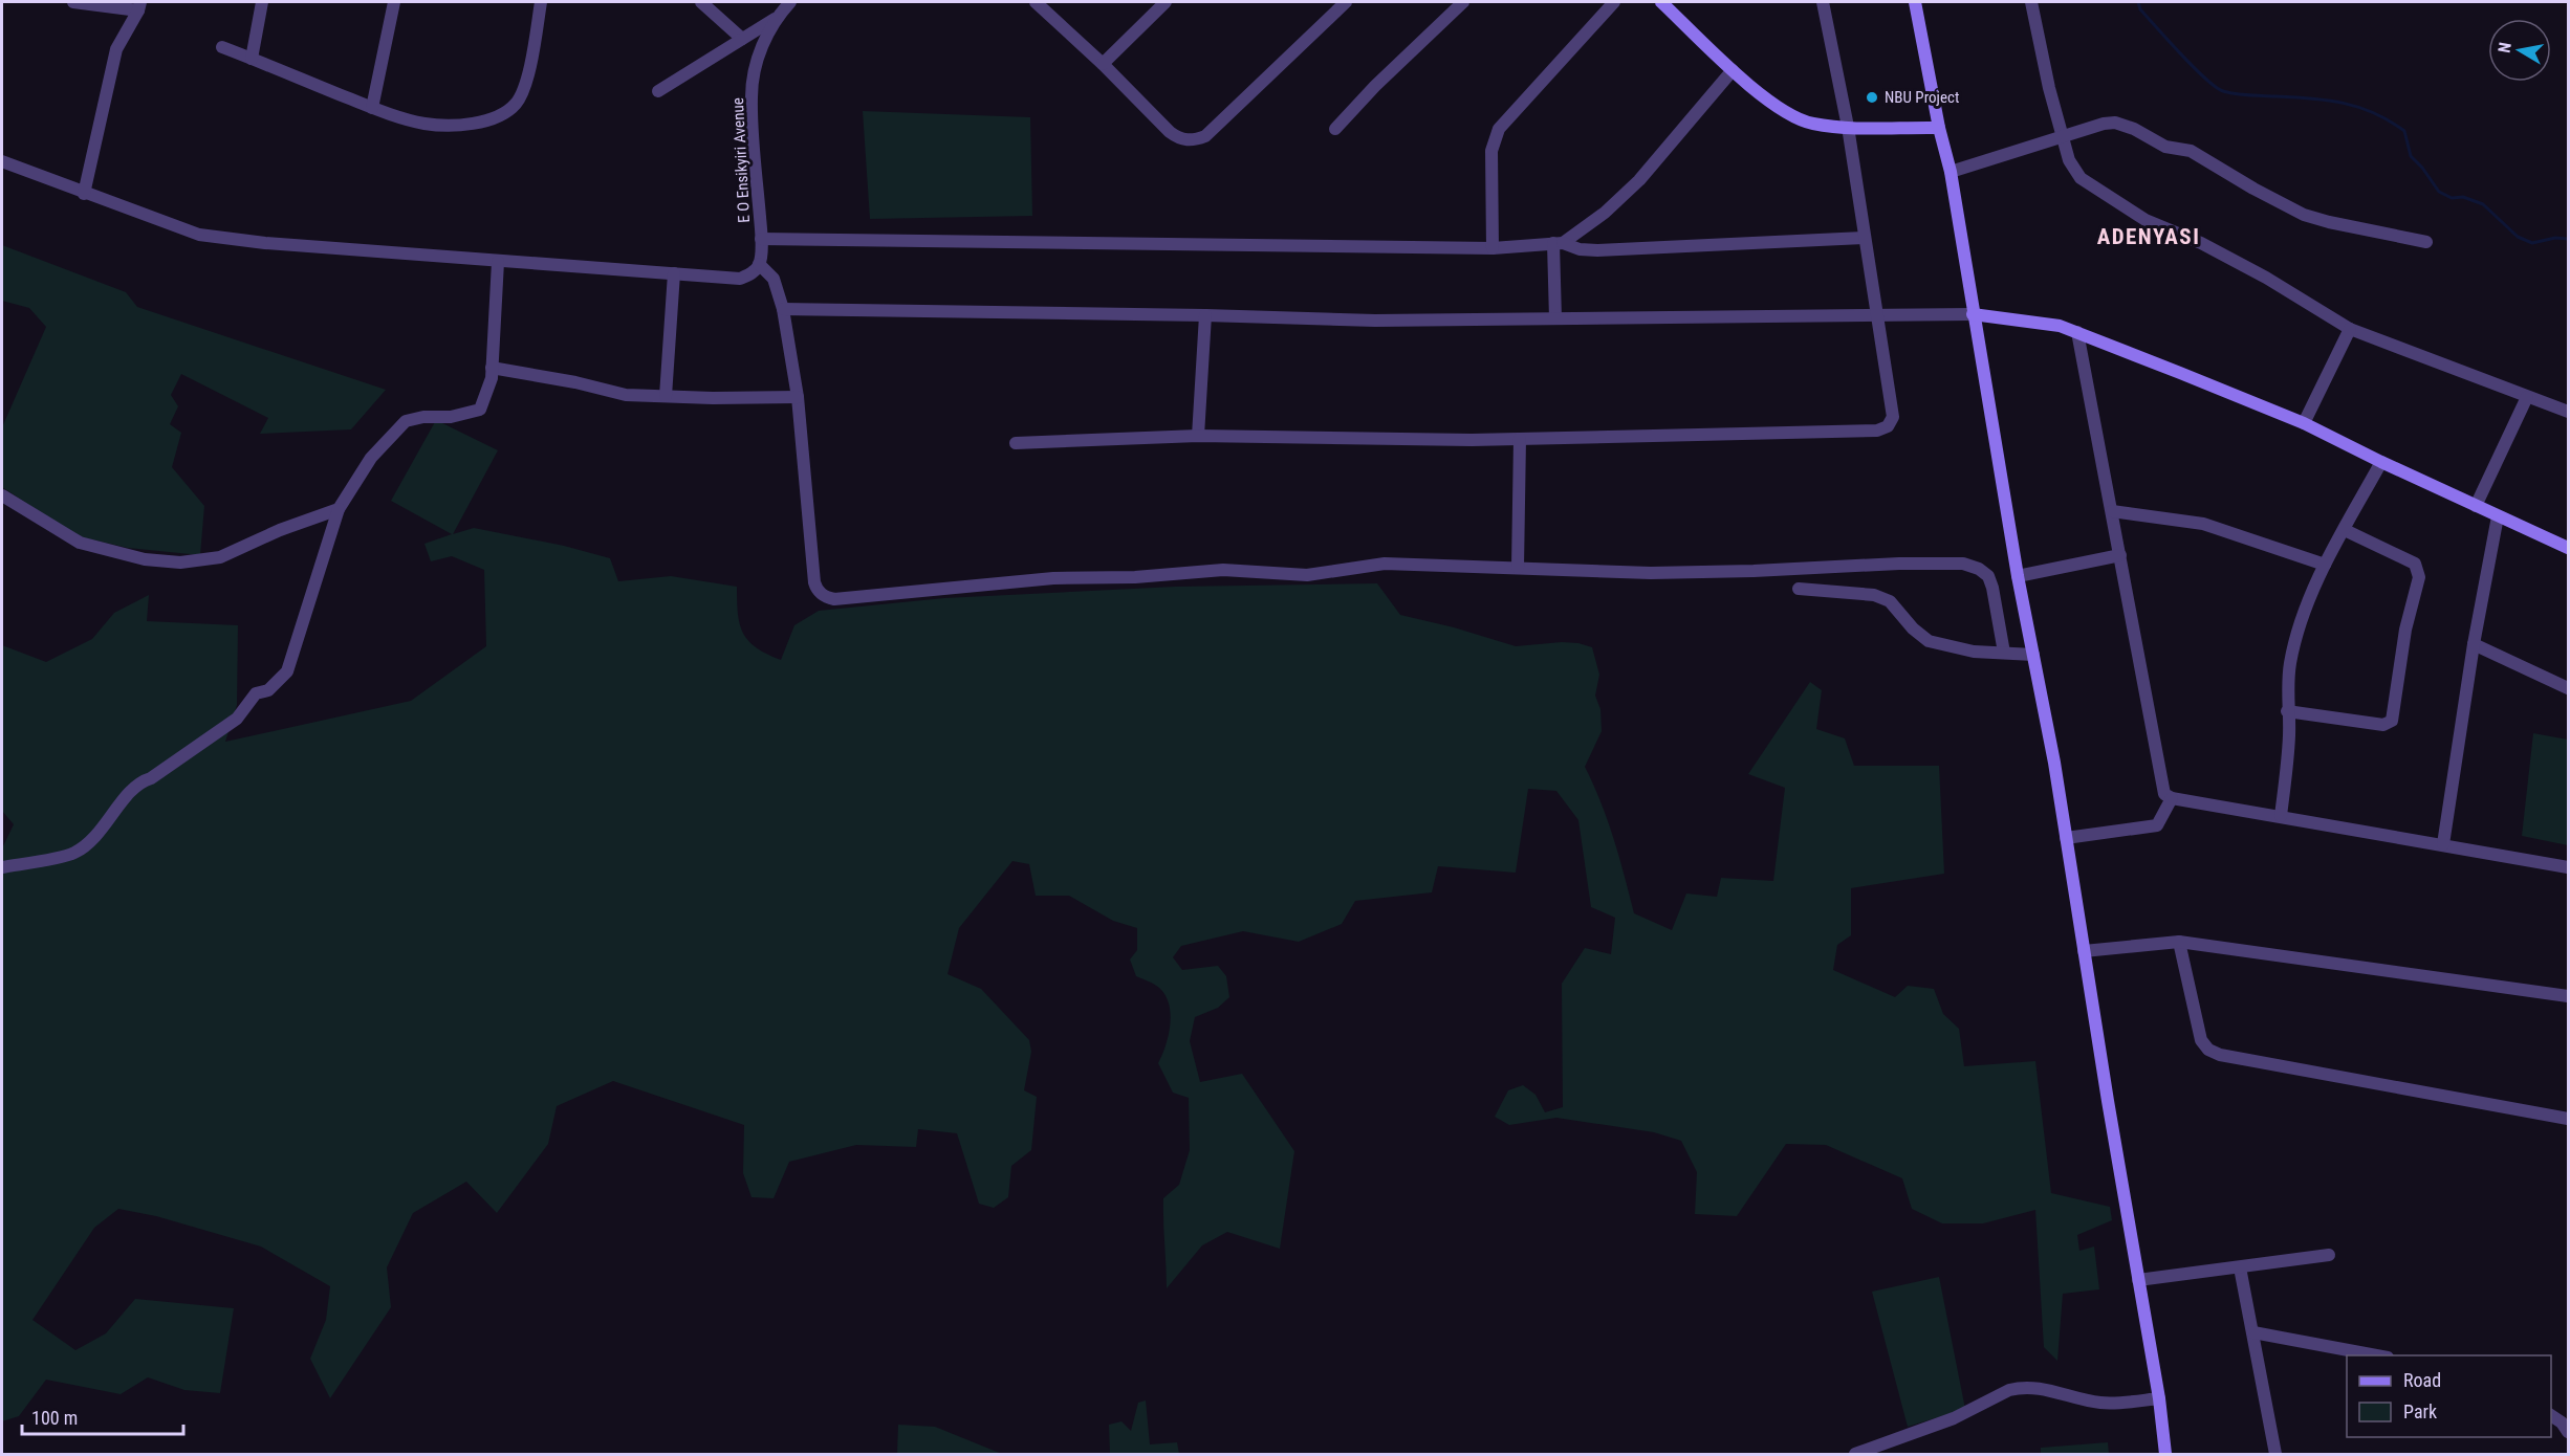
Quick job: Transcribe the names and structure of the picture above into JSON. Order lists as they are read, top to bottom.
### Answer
{
  "streets": {
    "street": ["E O Ensikyiri Avenue"]
  },
  "districts": ["ADENYASI"],
  "places": ["NBU Project"],
  "legend": ["Road", "Park"],
  "scale_bar": "100 m",
  "north": "left"
}
